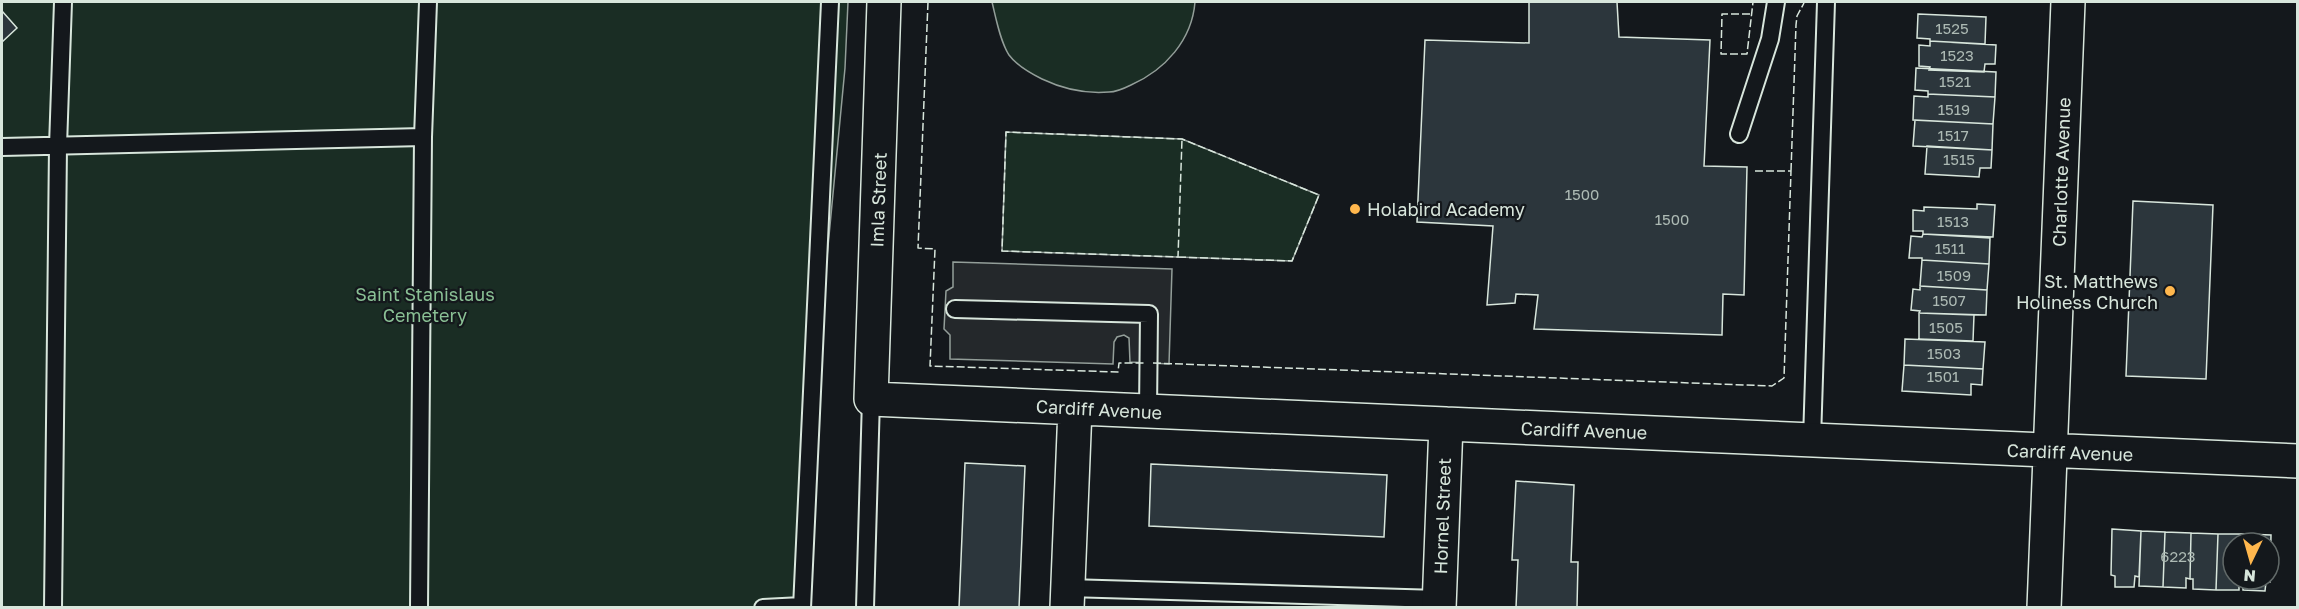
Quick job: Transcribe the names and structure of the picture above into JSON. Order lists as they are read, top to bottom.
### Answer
{
  "streets": {
    "street": [
      "Charlotte Avenue",
      "Imla Street",
      "Cardiff Avenue",
      "Hornel Street"
    ]
  },
  "crossings": [
    ["Charlotte Avenue", "Cardiff Avenue"],
    ["Imla Street", "Cardiff Avenue"],
    ["Cardiff Avenue", "Hornel Street"]
  ],
  "parks": ["Saint Stanislaus Cemetery"],
  "places": ["Holabird Academy", "St. Matthews Holiness Church"],
  "house_numbers": [
    "1525",
    "1523",
    "1521",
    "1519",
    "1517",
    "1515",
    "1500",
    "1500",
    "1513",
    "1511",
    "1509",
    "1507",
    "1505",
    "1503",
    "1501",
    "6223"
  ],
  "north": "bottom"
}
